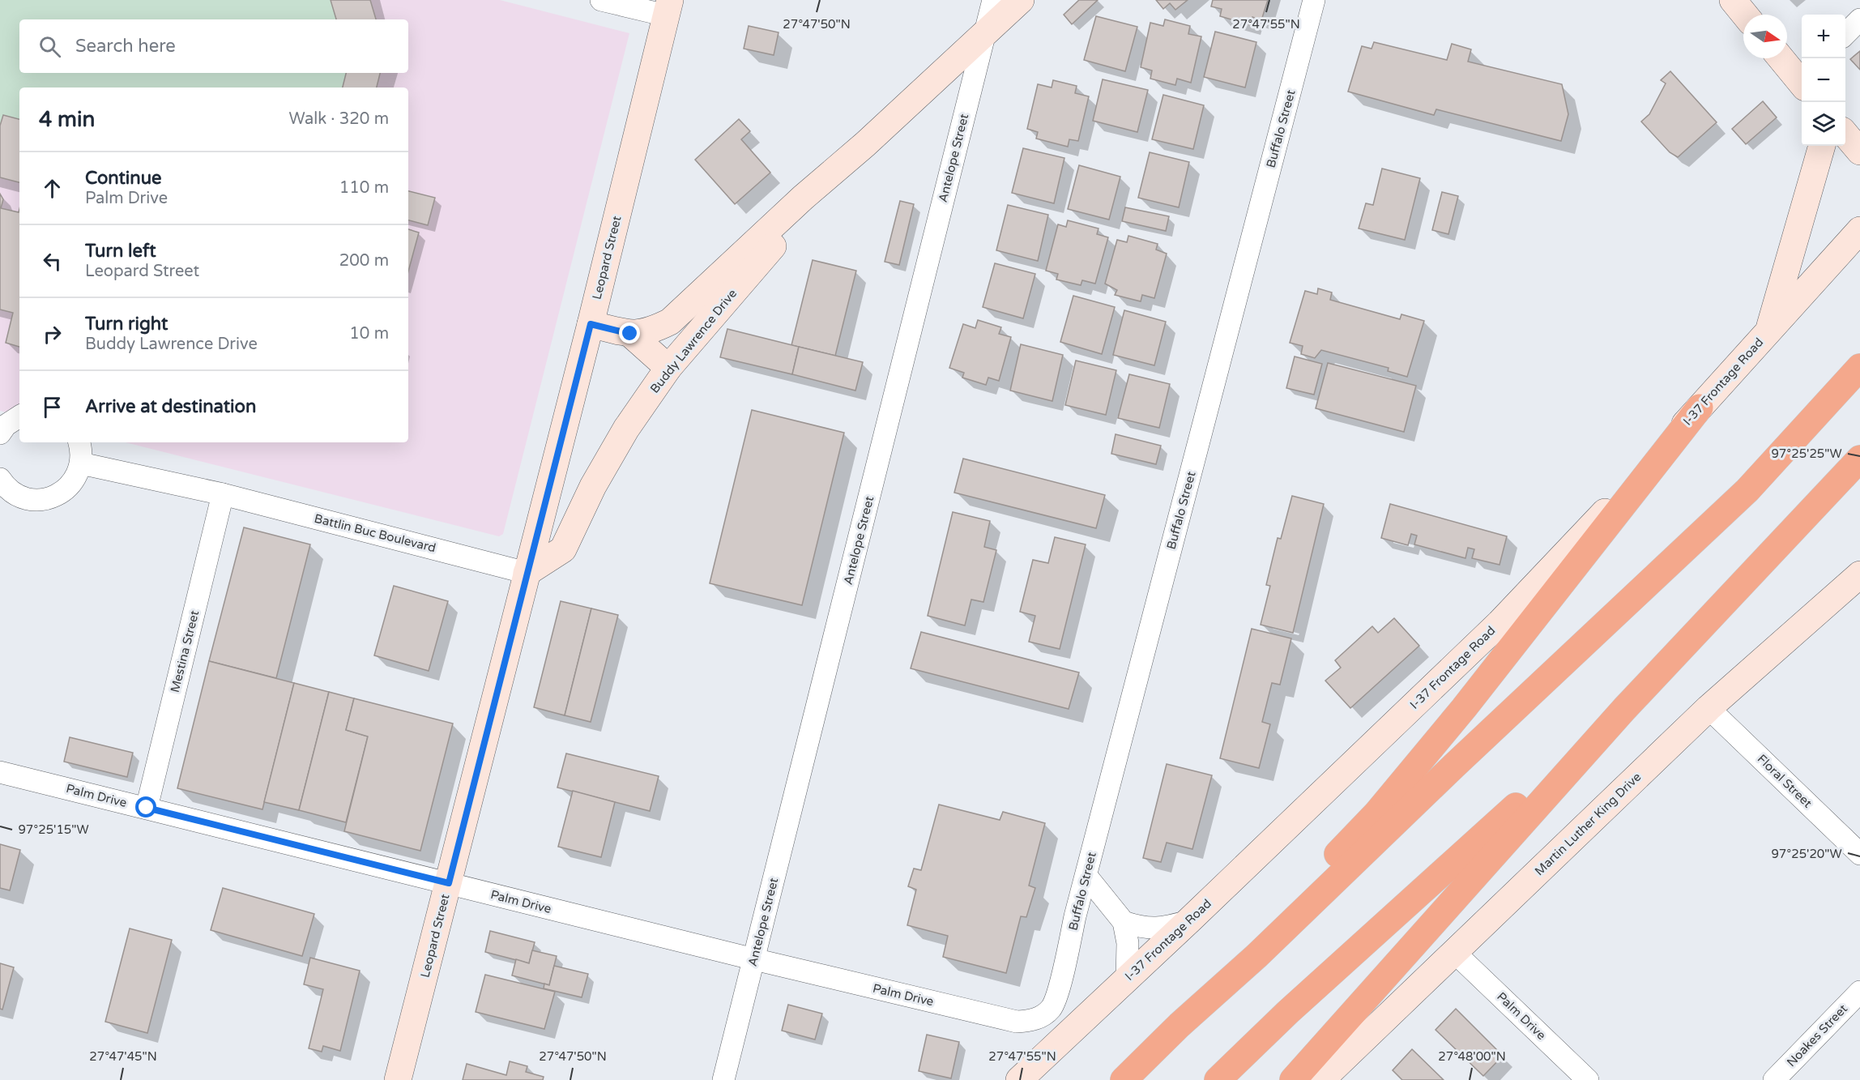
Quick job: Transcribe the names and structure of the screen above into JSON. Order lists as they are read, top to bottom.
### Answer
{
  "streets": {
    "main road": [
      "Leopard Street",
      "Buddy Lawrence Drive",
      "I-37 Frontage Road",
      "Martin Luther King Drive"
    ],
    "street": [
      "Buffalo Street",
      "Antelope Street",
      "Battlin Buc Boulevard",
      "Mestina Street",
      "Floral Street",
      "Palm Drive",
      "Noakes Street"
    ]
  },
  "crossings": [
    ["Buffalo Street", "Palm Drive"],
    ["Antelope Street", "Buddy Lawrence Drive"],
    ["Antelope Street", "Palm Drive"],
    ["Leopard Street", "Buddy Lawrence Drive"],
    ["Leopard Street", "Battlin Buc Boulevard"],
    ["Leopard Street", "Palm Drive"],
    ["Buddy Lawrence Drive", "Battlin Buc Boulevard"],
    ["Battlin Buc Boulevard", "Mestina Street"],
    ["Mestina Street", "Palm Drive"],
    ["Floral Street", "Martin Luther King Drive"],
    ["Palm Drive", "Martin Luther King Drive"]
  ],
  "north": "right",
  "page": {
    "map_buttons": ["+", "−"],
    "search": "Search here",
    "heading": ["4 min", "Walk · 320 m"],
    "list": [
      ["Continue", "Palm Drive", "110 m"],
      ["Turn left", "Leopard Street", "200 m"],
      ["Turn right", "Buddy Lawrence Drive", "10 m"],
      "Arrive at destination"
    ]
  },
  "coordinates": [
    "27°47'50\"N",
    "27°47'55\"N",
    "97°25'25\"W",
    "97°25'15\"W",
    "97°25'20\"W",
    "27°47'45\"N",
    "27°48'00\"N"
  ]
}
